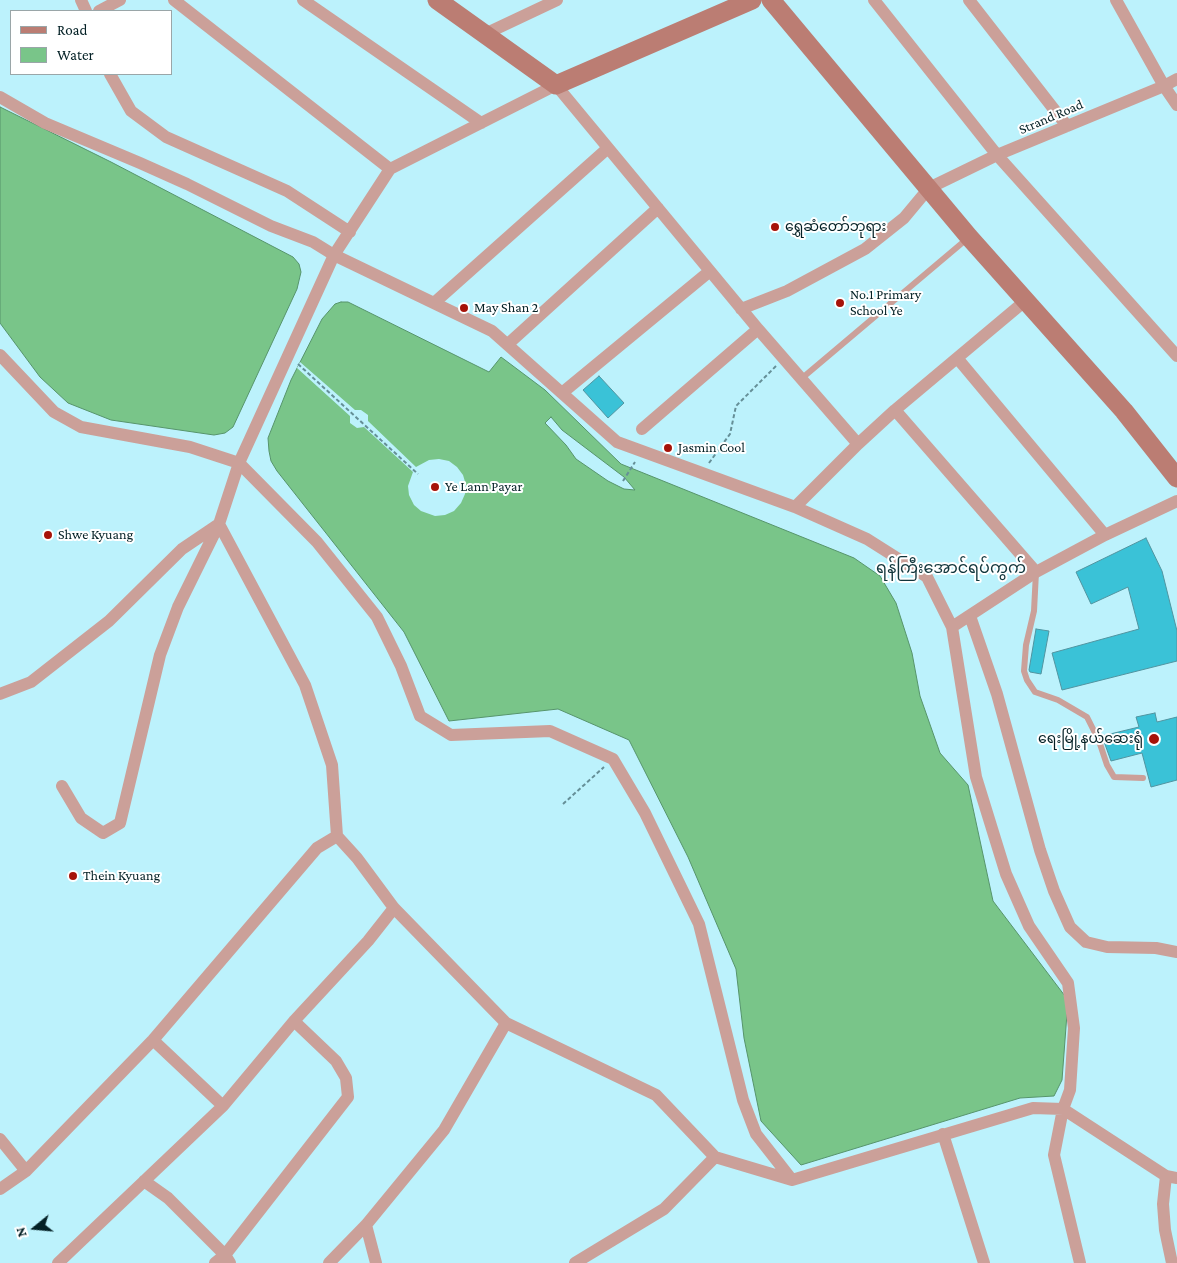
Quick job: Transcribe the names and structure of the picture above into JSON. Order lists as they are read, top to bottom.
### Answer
{
  "streets": {
    "street": ["Strand Road"]
  },
  "districts": ["ရန်ကြီးအောင်ရပ်ကွက်"],
  "places": [
    "ရွှေဆံတော်ဘုရား",
    "No.1 Primary School Ye",
    "May Shan 2",
    "Jasmin Cool",
    "Ye Lann Payar",
    "Shwe Kyuang",
    "ရေးမြို့နယ်ဆေးရုံ",
    "Thein Kyuang"
  ],
  "legend": ["Road", "Water"],
  "north": "left"
}
